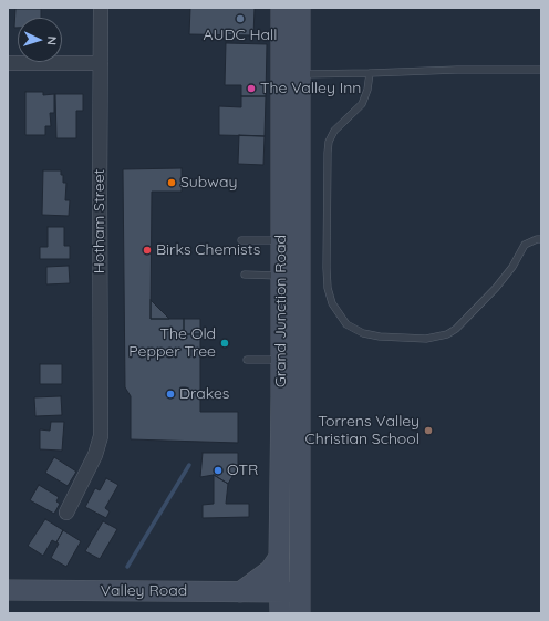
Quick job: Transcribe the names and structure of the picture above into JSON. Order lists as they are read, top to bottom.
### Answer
{
  "streets": {
    "main road": ["Grand Junction Road", "Valley Road"],
    "street": ["Hotham Street"]
  },
  "crossings": [
    ["Grand Junction Road", "Valley Road"]
  ],
  "places": [
    "AUDC Hall",
    "The Valley Inn",
    "Subway",
    "Birks Chemists",
    "The Old Pepper Tree",
    "Drakes",
    "Torrens Valley Christian School",
    "OTR"
  ],
  "north": "right"
}
